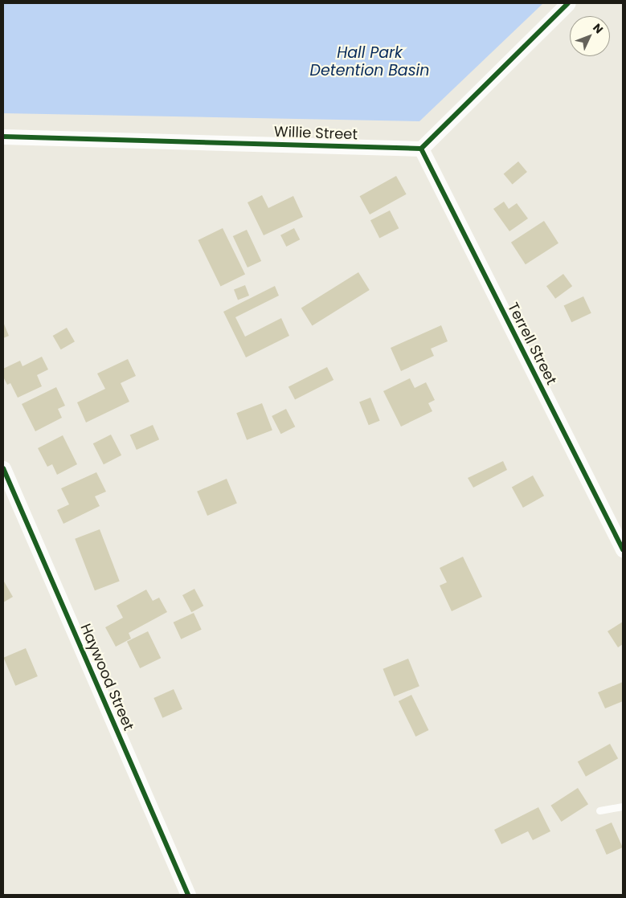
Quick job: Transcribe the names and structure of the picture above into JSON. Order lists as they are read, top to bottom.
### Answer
{
  "streets": {
    "street": ["Willie Street", "Terrell Street", "Haywood Street"]
  },
  "crossings": [
    ["Willie Street", "Terrell Street"]
  ],
  "water": ["Hall Park Detention Basin"],
  "north": "top right"
}
